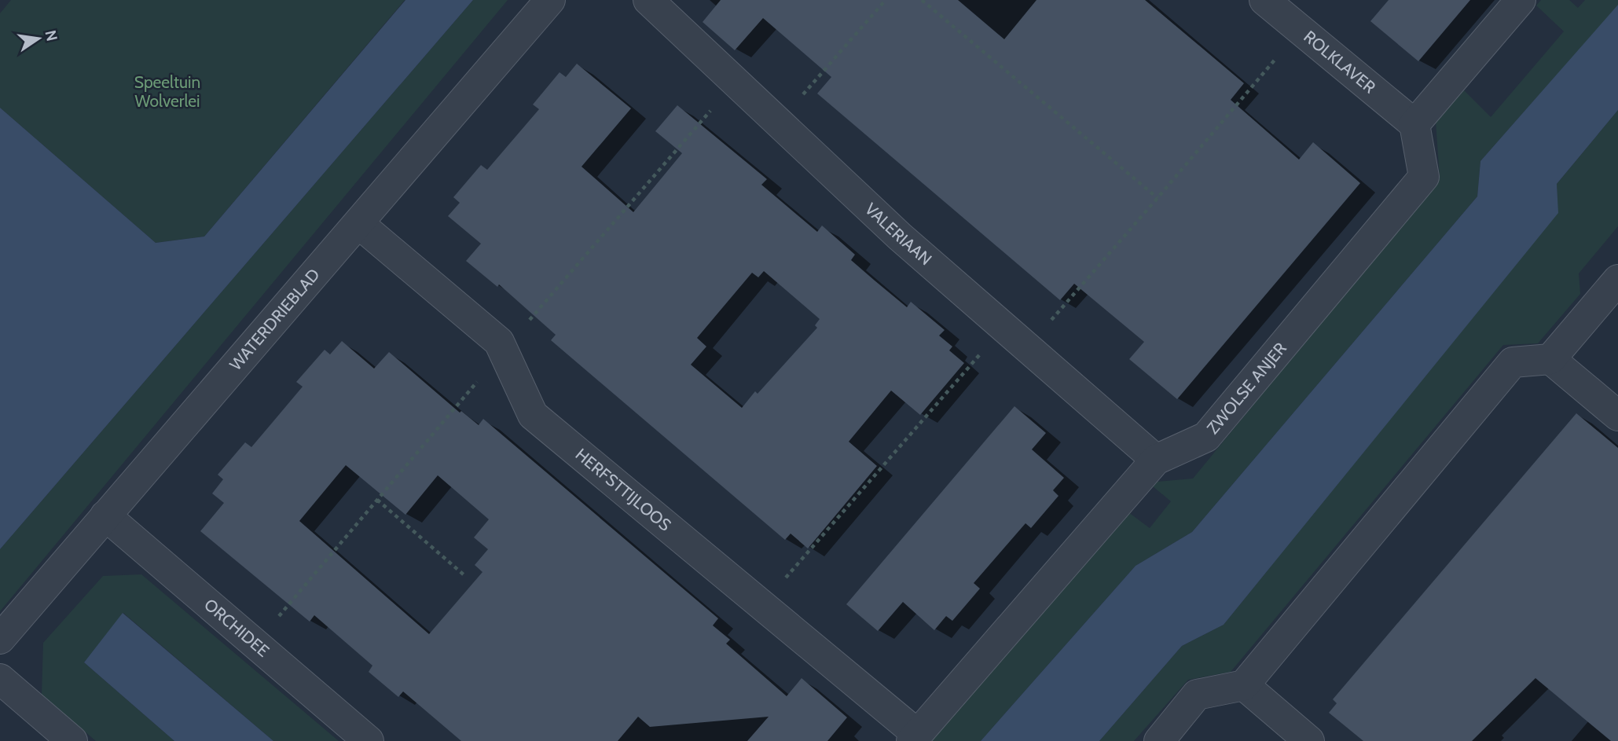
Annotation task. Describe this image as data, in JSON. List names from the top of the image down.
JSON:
{
  "streets": {
    "street": [
      "ROLKLAVER",
      "VALERIAAN",
      "WATERDRIEBLAD",
      "ZWOLSE ANJER",
      "HERFSTTIJLOOS",
      "ORCHIDEE"
    ]
  },
  "crossings": [
    ["ROLKLAVER", "ZWOLSE ANJER"],
    ["VALERIAAN", "ZWOLSE ANJER"],
    ["WATERDRIEBLAD", "HERFSTTIJLOOS"],
    ["WATERDRIEBLAD", "ORCHIDEE"],
    ["ZWOLSE ANJER", "HERFSTTIJLOOS"]
  ],
  "parks": ["Speeltuin Wolverlei"],
  "north": "right"
}
